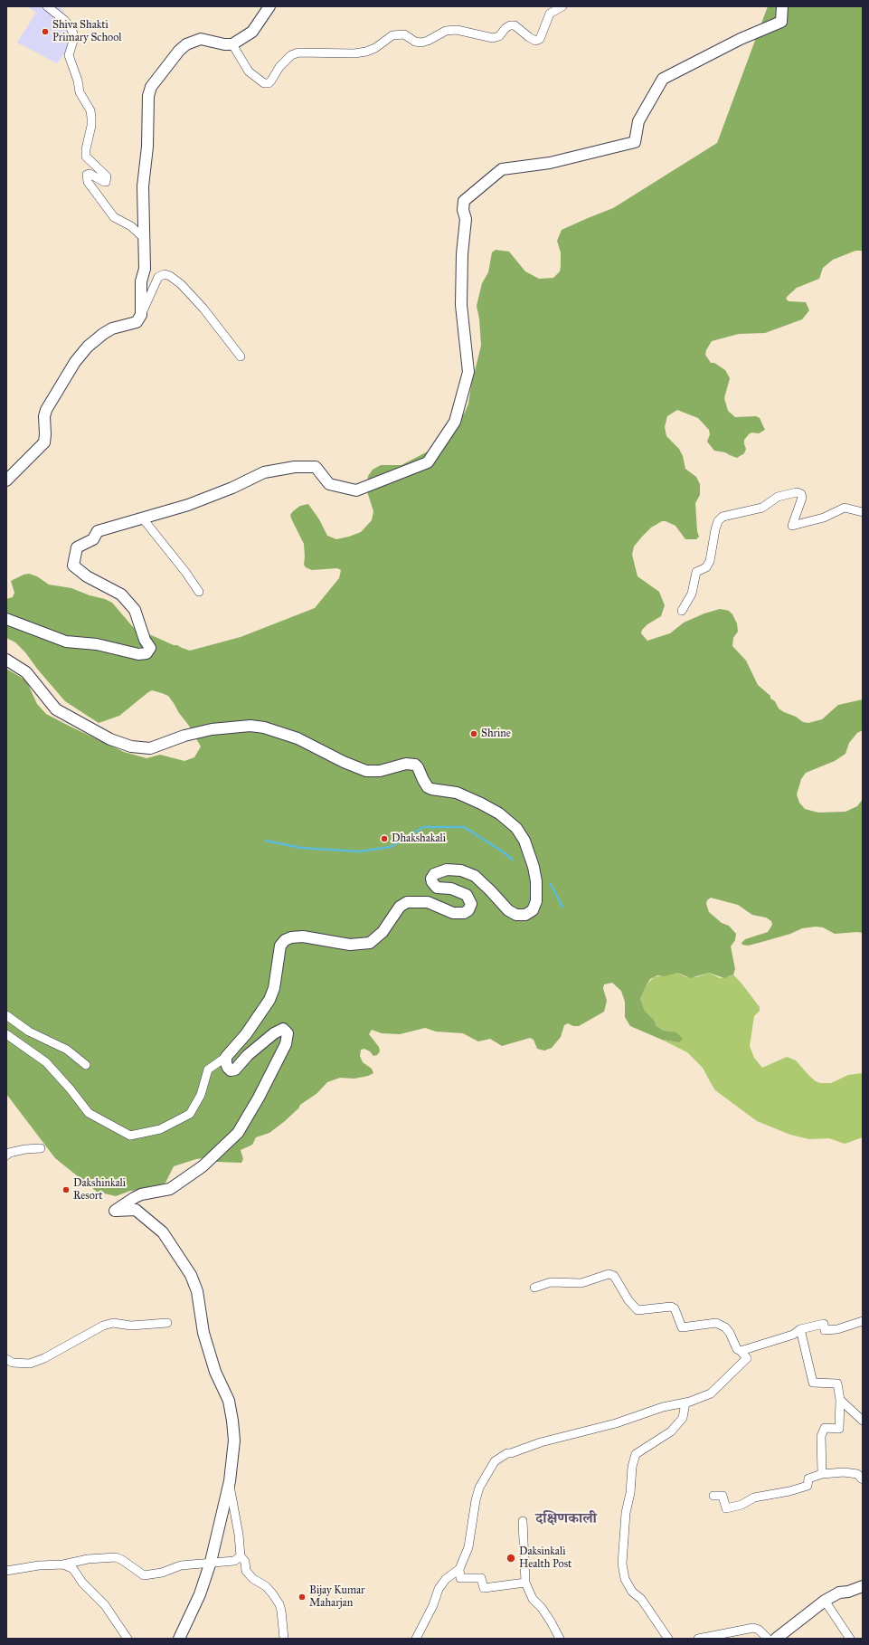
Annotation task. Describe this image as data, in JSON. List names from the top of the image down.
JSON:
{
  "districts": ["दक्षि‍णकाली"],
  "places": [
    "Shiva Shakti Primary School",
    "Shrine",
    "Dhakshakali",
    "Dakshinkali Resort",
    "Daksinkali Health Post",
    "Bijay Kumar Maharjan"
  ]
}
